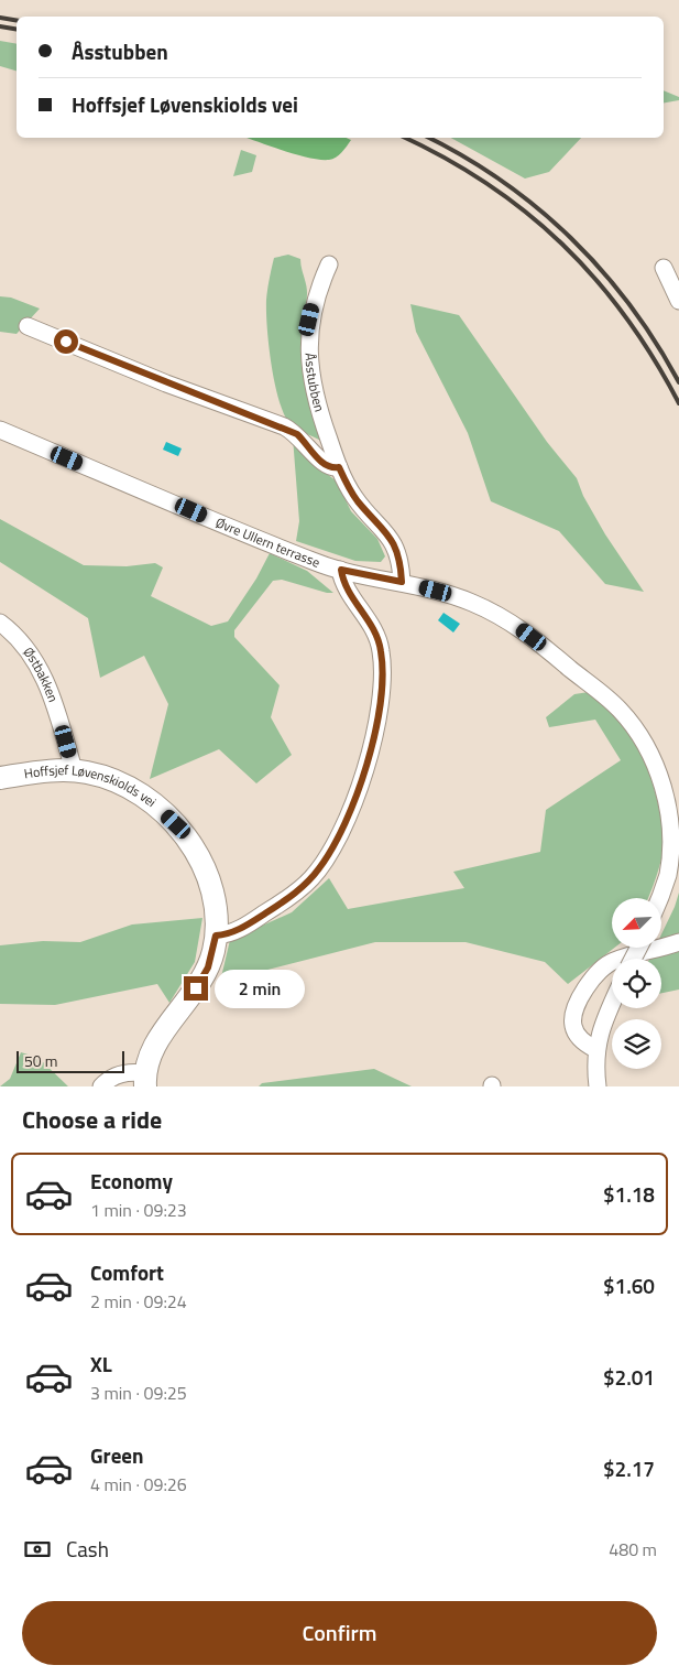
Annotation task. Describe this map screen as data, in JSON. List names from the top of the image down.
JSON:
{
  "streets": {
    "street": [
      "Åsstubben",
      "Øvre Ullern terrasse",
      "Østbakken",
      "Hoffsjef Løvenskiolds vei"
    ]
  },
  "crossings": [
    ["Åsstubben", "Øvre Ullern terrasse"],
    ["Østbakken", "Hoffsjef Løvenskiolds vei"]
  ],
  "scale_bar": "50 m",
  "north": "bottom left",
  "page": {
    "banner": ["Åsstubben", "Hoffsjef Løvenskiolds vei"],
    "bubble": "2 min",
    "scale": "50 m",
    "heading": "Choose a ride",
    "list": [
      {
        "name": "Economy",
        "note": "1 min · 09:23",
        "value": "$1.18"
      },
      {
        "name": "Comfort",
        "note": "2 min · 09:24",
        "value": "$1.60"
      },
      {
        "name": "XL",
        "note": "3 min · 09:25",
        "value": "$2.01"
      },
      {
        "name": "Green",
        "note": "4 min · 09:26",
        "value": "$2.17"
      }
    ],
    "pay": ["Cash", "480 m"],
    "buttons": "Confirm"
  }
}
